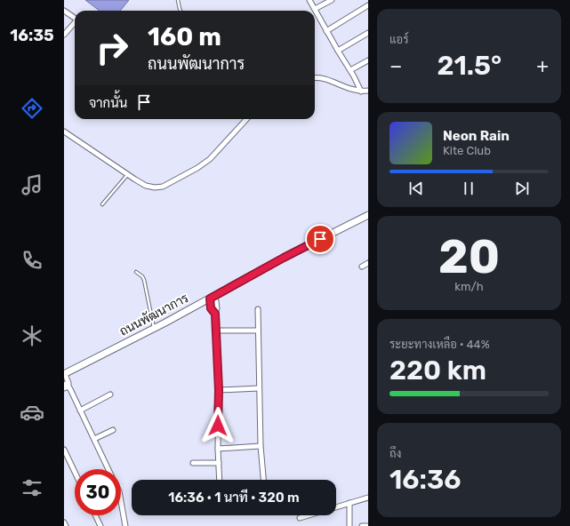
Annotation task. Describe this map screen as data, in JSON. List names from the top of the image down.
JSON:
{
  "streets": {
    "street": ["ถนนพัฒนาการ"]
  },
  "page": {
    "tabs": "16:35",
    "tile": [
      "แอร์",
      ["20", "km/h"],
      ["ระยะทางเหลือ · 44%", "220 km"],
      ["ถึง", "16:36"]
    ],
    "turn": ["160 m", "ถนนพัฒนาการ"],
    "heat": ["−", "21.5°", "+"],
    "then": "จากนั้น",
    "song": ["Neon Rain", "Kite Club"],
    "limit": "30",
    "trip": "16:36 · 1 นาที · 320 m"
  }
}
